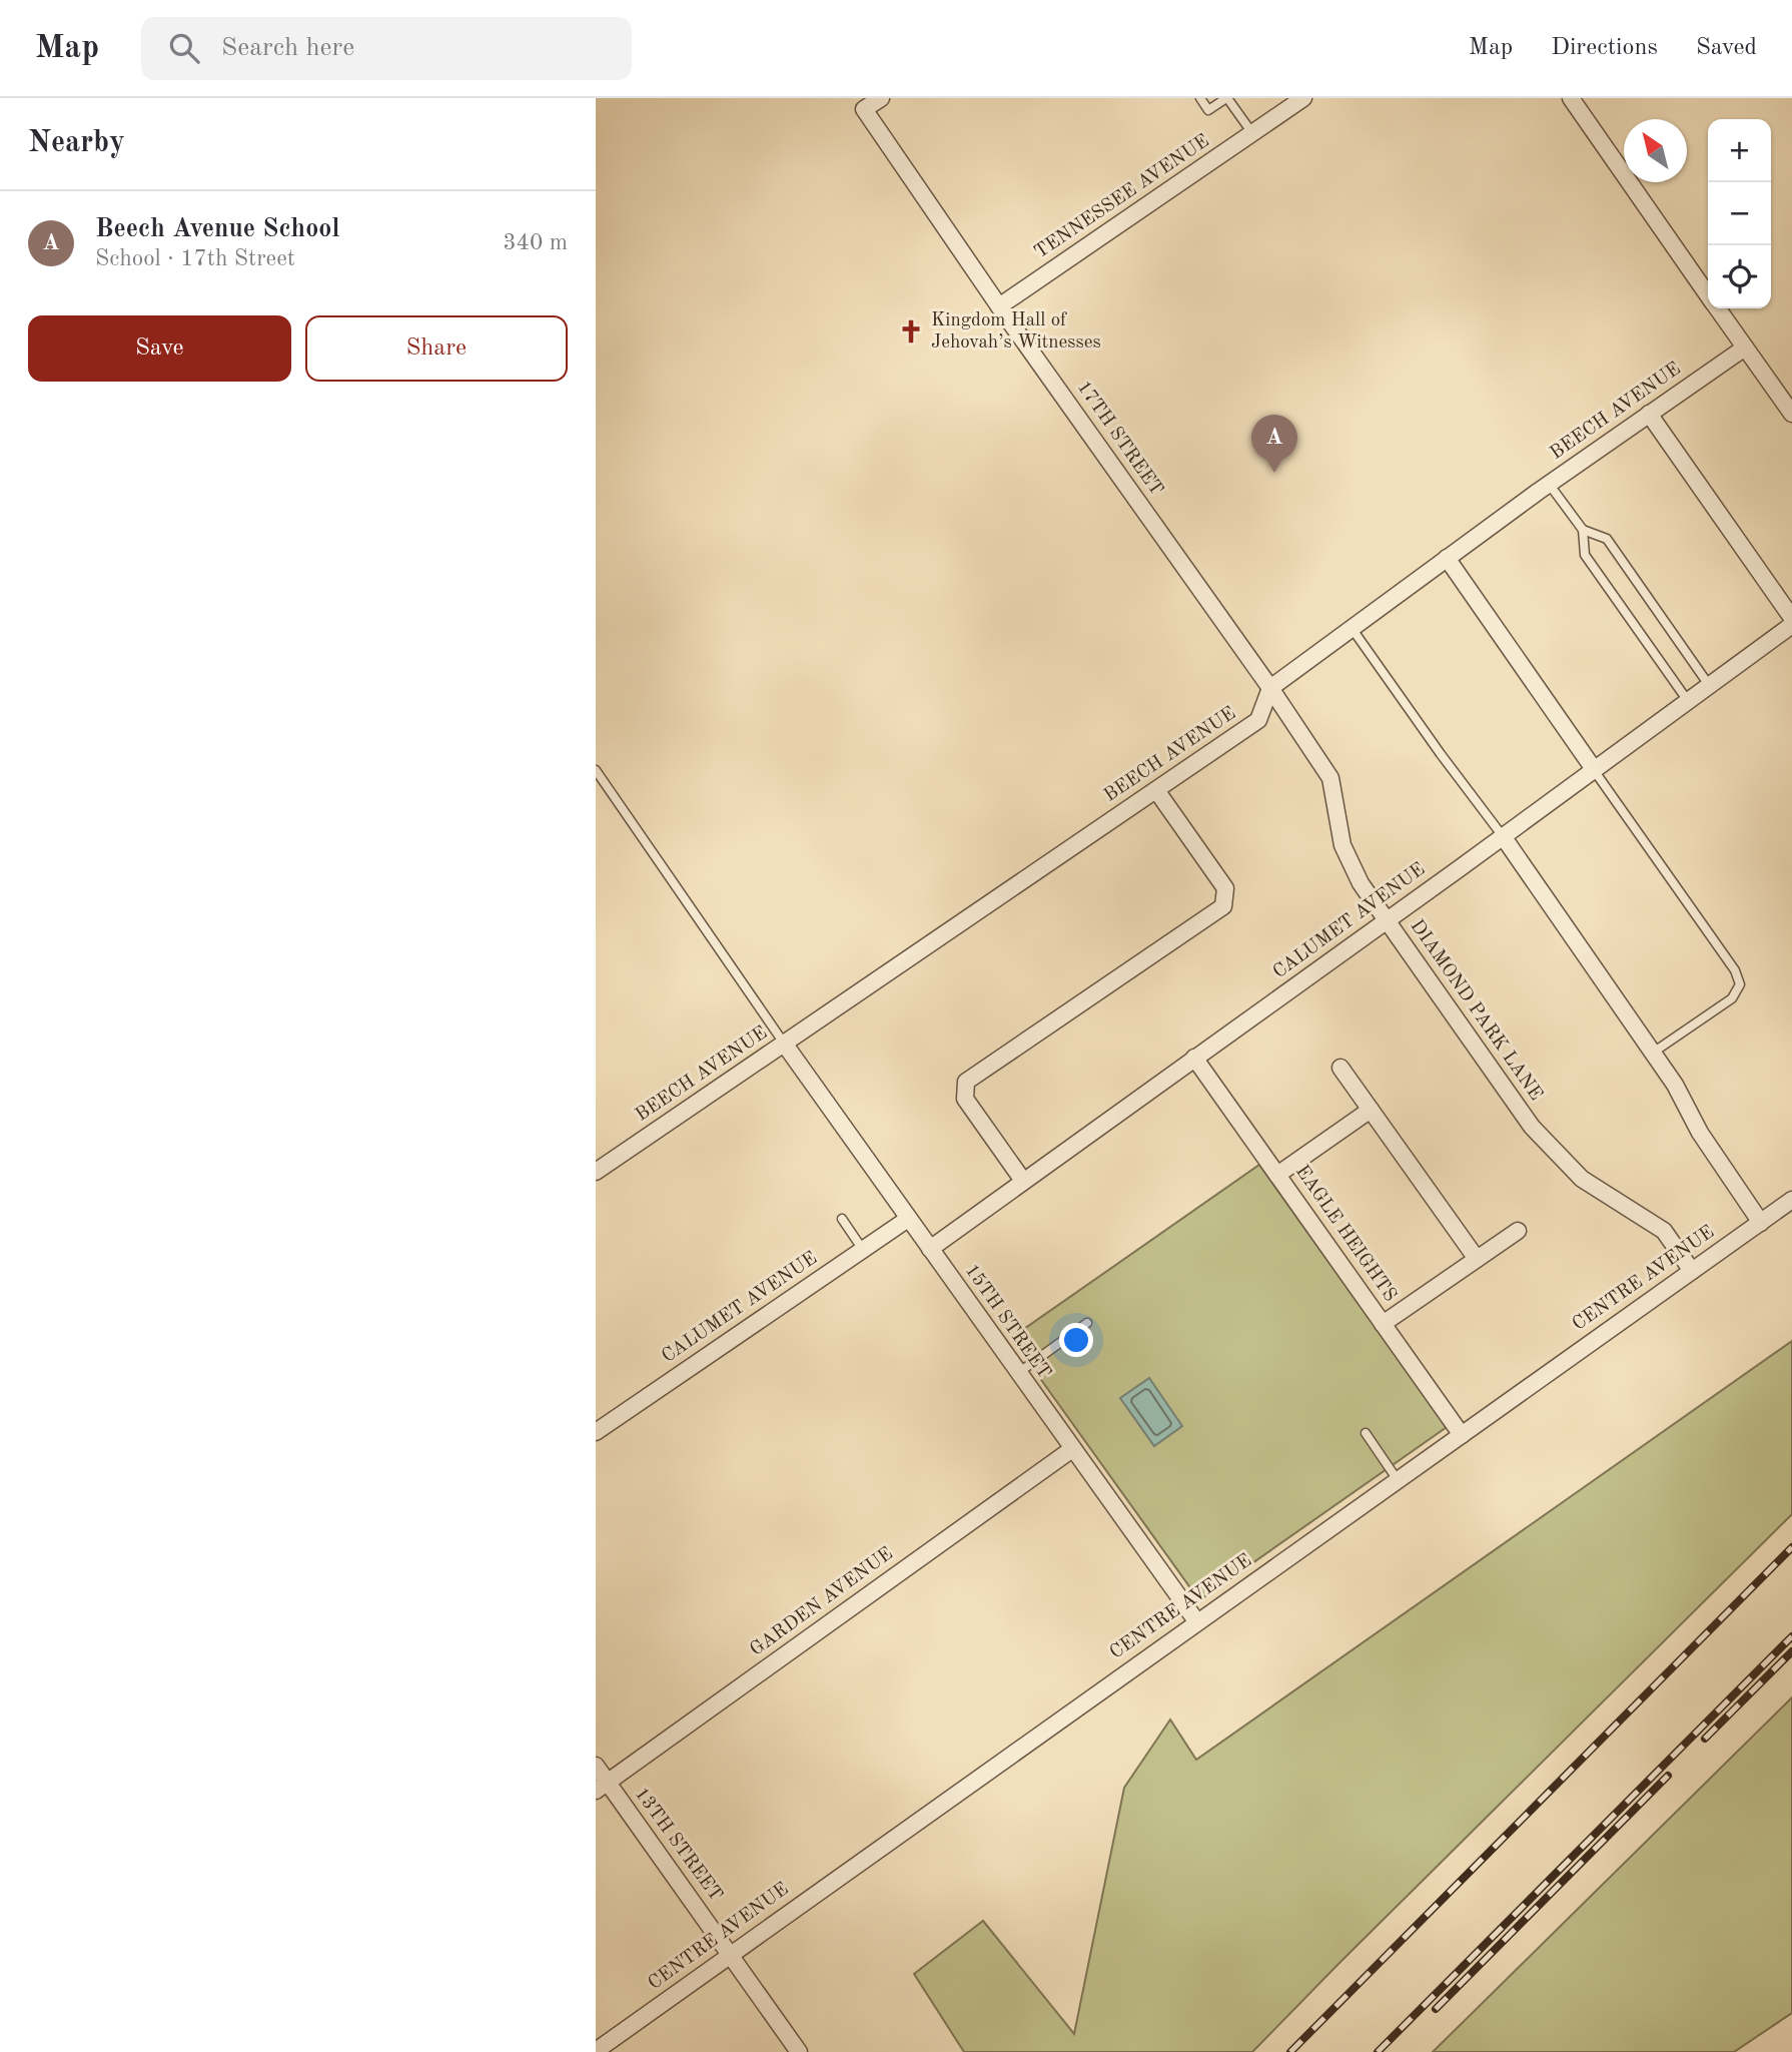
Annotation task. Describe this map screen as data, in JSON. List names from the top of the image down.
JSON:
{
  "streets": {
    "street": [
      "TENNESSEE AVENUE",
      "BEECH AVENUE",
      "17TH STREET",
      "CALUMET AVENUE",
      "DIAMOND PARK LANE",
      "EAGLE HEIGHTS",
      "CENTRE AVENUE",
      "15TH STREET",
      "GARDEN AVENUE",
      "13TH STREET"
    ]
  },
  "crossings": [
    ["TENNESSEE AVENUE", "17TH STREET"],
    ["BEECH AVENUE", "17TH STREET"],
    ["BEECH AVENUE", "DIAMOND PARK LANE"],
    ["BEECH AVENUE", "15TH STREET"],
    ["17TH STREET", "DIAMOND PARK LANE"],
    ["CALUMET AVENUE", "DIAMOND PARK LANE"],
    ["CALUMET AVENUE", "EAGLE HEIGHTS"],
    ["CALUMET AVENUE", "15TH STREET"],
    ["DIAMOND PARK LANE", "CENTRE AVENUE"],
    ["EAGLE HEIGHTS", "CENTRE AVENUE"],
    ["CENTRE AVENUE", "15TH STREET"],
    ["CENTRE AVENUE", "13TH STREET"],
    ["15TH STREET", "GARDEN AVENUE"],
    ["GARDEN AVENUE", "13TH STREET"]
  ],
  "places": {
    "church": ["Kingdom Hall of Jehovah’s Witnesses"]
  },
  "north": "top left",
  "page": {
    "header": "Map",
    "search": "Search here",
    "nav": ["Map", "Directions", "Saved"],
    "heading": "Nearby",
    "map_buttons": ["+", "−"],
    "list": [
      {
        "mark": "A",
        "name": "Beech Avenue School",
        "note": "School · 17th Street",
        "value": "340 m"
      }
    ],
    "buttons": ["Save", "Share"],
    "pins": "A"
  }
}
